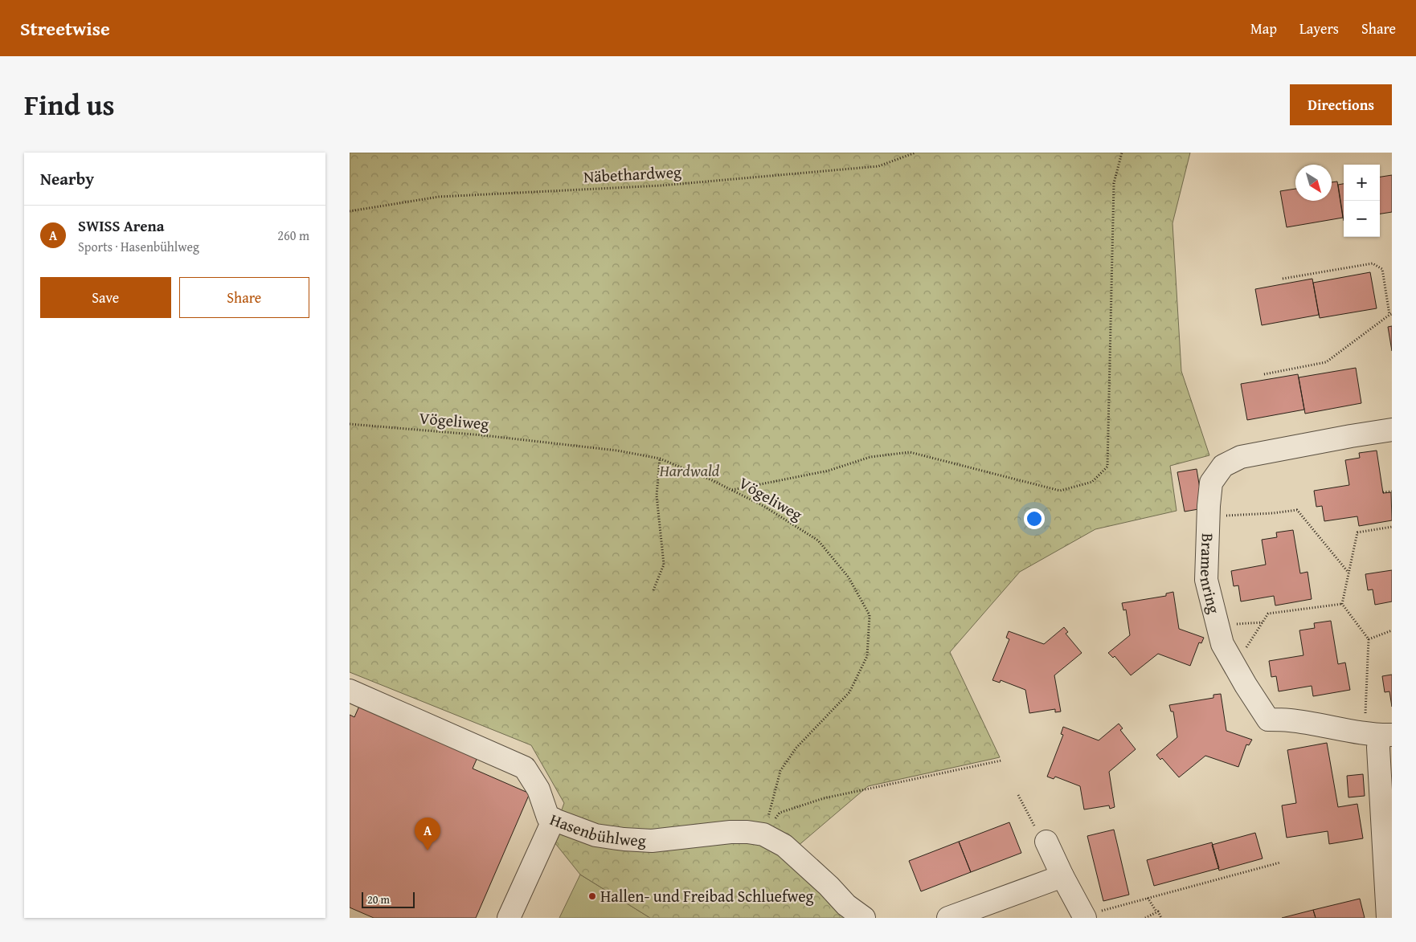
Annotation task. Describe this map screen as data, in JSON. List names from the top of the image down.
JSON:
{
  "streets": {
    "street": ["Bramenring", "Hasenbühlweg"],
    "path": ["Näbethardweg", "Vögeliweg"]
  },
  "crossings": [
    ["Vögeliweg", "Hasenbühlweg"]
  ],
  "parks": ["Hardwald"],
  "places": ["Hallen- und Freibad Schluefweg"],
  "scale_bar": "20 m",
  "north": "bottom right",
  "page": {
    "header": "Streetwise",
    "nav": ["Map", "Layers", "Share"],
    "title": "Find us",
    "buttons": [
      "Directions",
      ["Save", "Share"]
    ],
    "heading": "Nearby",
    "map_buttons": ["+", "−"],
    "list": [
      {
        "mark": "A",
        "name": "SWISS Arena",
        "note": "Sports · Hasenbühlweg",
        "value": "260 m"
      }
    ],
    "pins": "A",
    "scale": "20 m"
  }
}
